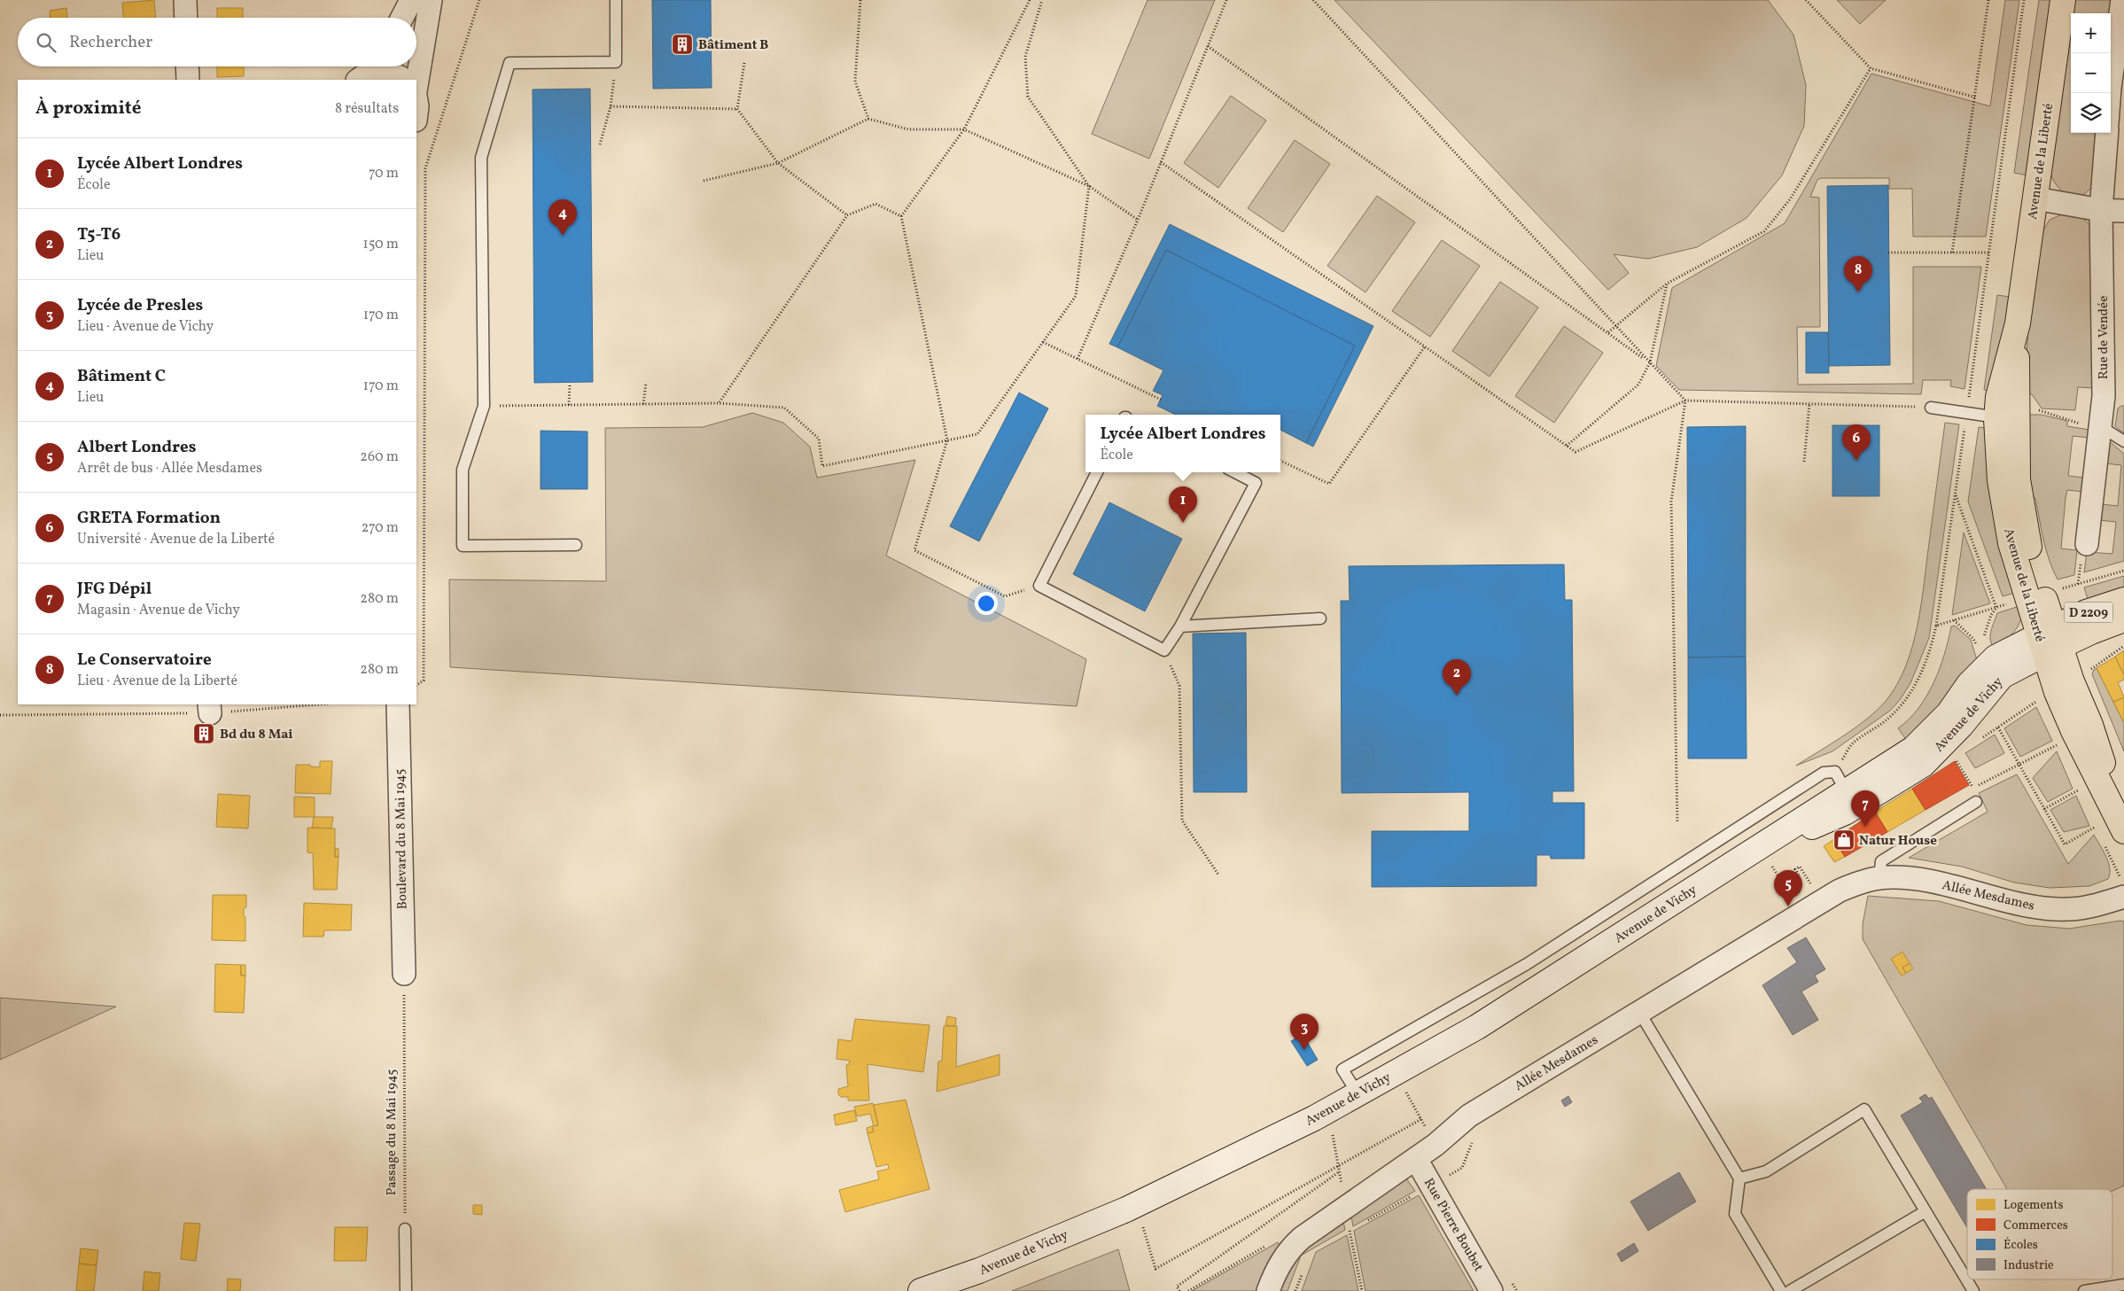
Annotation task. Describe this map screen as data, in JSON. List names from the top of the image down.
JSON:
{
  "streets": {
    "main road": ["Avenue de la Liberté", "D 2209", "Avenue de Vichy"],
    "street": [
      "Rue de Vendée",
      "Boulevard du 8 Mai 1945",
      "Allée Mesdames",
      "Rue Pierre Boubet"
    ],
    "path": ["Passage du 8 Mai 1945"]
  },
  "crossings": [
    ["Avenue de la Liberté", "Avenue de Vichy"],
    ["Boulevard du 8 Mai 1945", "Passage du 8 Mai 1945"],
    ["Allée Mesdames", "Rue Pierre Boubet"]
  ],
  "places": {
    "building": ["Bâtiment B", "Bd du 8 Mai"],
    "shop": ["Natur House"]
  },
  "legend": [
    "Logements",
    "Commerces",
    "Écoles",
    "Industrie"
  ],
  "page": {
    "map_buttons": ["+", "−"],
    "search": "Rechercher",
    "heading": ["À proximité", "8 résultats"],
    "list": [
      {
        "mark": "1",
        "name": "Lycée Albert Londres",
        "note": "École",
        "value": "70 m"
      },
      {
        "mark": "2",
        "name": "T5-T6",
        "note": "Lieu",
        "value": "150 m"
      },
      {
        "mark": "3",
        "name": "Lycée de Presles",
        "note": "Lieu · Avenue de Vichy",
        "value": "170 m"
      },
      {
        "mark": "4",
        "name": "Bâtiment C",
        "note": "Lieu",
        "value": "170 m"
      },
      {
        "mark": "5",
        "name": "Albert Londres",
        "note": "Arrêt de bus · Allée Mesdames",
        "value": "260 m"
      },
      {
        "mark": "6",
        "name": "GRETA Formation",
        "note": "Université · Avenue de la Liberté",
        "value": "270 m"
      },
      {
        "mark": "7",
        "name": "JFG Dépil",
        "note": "Magasin · Avenue de Vichy",
        "value": "280 m"
      },
      {
        "mark": "8",
        "name": "Le Conservatoire",
        "note": "Lieu · Avenue de la Liberté",
        "value": "280 m"
      }
    ],
    "pins": [
      "4",
      "8",
      "6",
      "1",
      "2",
      "7",
      "5",
      "3"
    ],
    "popup": ["Lycée Albert Londres", "École"]
  }
}
